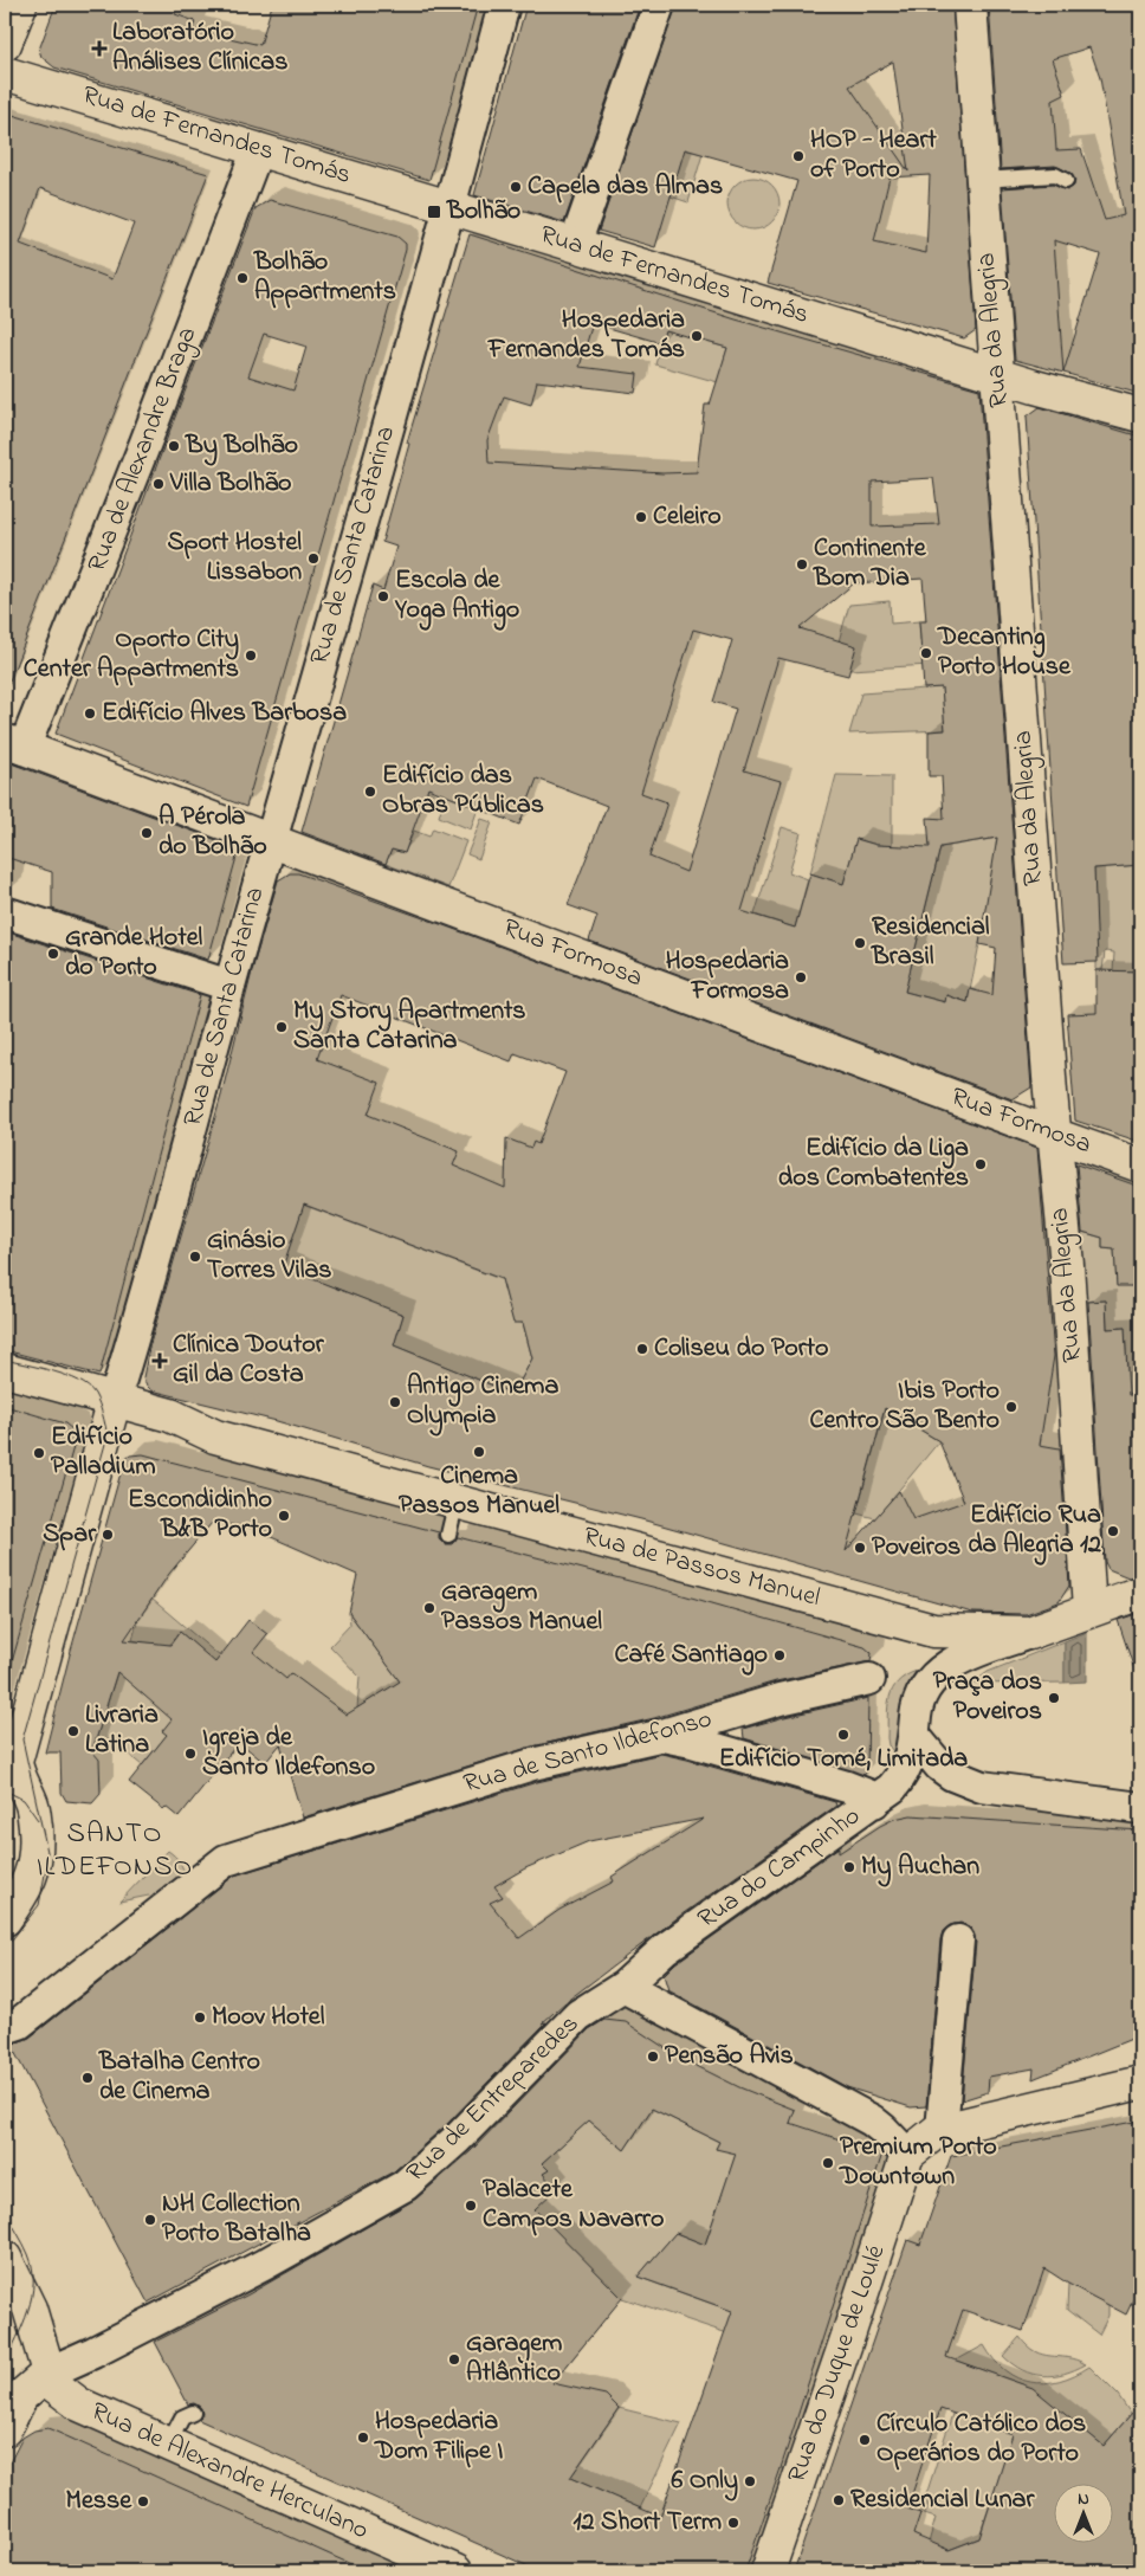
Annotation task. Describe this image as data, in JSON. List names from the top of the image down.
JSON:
{
  "streets": {
    "street": [
      "Rua de Fernandes Tomás",
      "Rua da Alegria",
      "Rua de Alexandre Braga",
      "Rua de Santa Catarina",
      "Rua Formosa",
      "Rua de Passos Manuel",
      "Rua de Santo Ildefonso",
      "Rua do Campinho",
      "Rua de Entreparedes",
      "Rua do Duque de Loulé",
      "Rua de Alexandre Herculano"
    ]
  },
  "crossings": [
    ["Rua de Fernandes Tomás", "Rua da Alegria"],
    ["Rua de Fernandes Tomás", "Rua de Alexandre Braga"],
    ["Rua de Fernandes Tomás", "Rua de Santa Catarina"],
    ["Rua da Alegria", "Rua Formosa"],
    ["Rua de Alexandre Braga", "Rua Formosa"],
    ["Rua de Santa Catarina", "Rua Formosa"],
    ["Rua de Santa Catarina", "Rua de Passos Manuel"],
    ["Rua do Campinho", "Rua de Entreparedes"],
    ["Rua de Entreparedes", "Rua de Alexandre Herculano"]
  ],
  "districts": ["SANTO ILDEFONSO"],
  "places": {
    "health": ["Laboratório Análises Clínicas", "Clínica Doutor Gil da Costa"],
    "other": [
      "HOP - Heart of Porto",
      "Capela das Almas",
      "Bolhão Appartments",
      "Hospedaria Fernandes Tomás",
      "By Bolhão",
      "Villa Bolhão",
      "Celeiro",
      "Sport Hostel Lissabon",
      "Continente Bom Dia",
      "Escola de Yoga Antigo",
      "Decanting Porto House",
      "Oporto City Center Appartments",
      "Edifício Alves Barbosa",
      "Edifício das Obras Públicas",
      "A Pérola do Bolhão",
      "Residencial Brasil",
      "Grande Hotel do Porto",
      "Hospedaria Formosa",
      "My Story Apartments Santa Catarina",
      "Edifício da Liga dos Combatentes",
      "Ginásio Torres Vilas",
      "Coliseu do Porto",
      "Antigo Cinema Olympia",
      "Ibis Porto Centro São Bento",
      "Cinema Passos Manuel",
      "Edifício Palladium",
      "Escondidinho B&B Porto",
      "Edifício Rua da Alegria 12",
      "Spar",
      "Poveiros",
      "Garagem Passos Manuel",
      "Café Santiago",
      "Praça dos Poveiros",
      "Livraria Latina",
      "Edifício Tomé, Limitada",
      "Igreja de Santo Ildefonso",
      "My Auchan",
      "Moov Hotel",
      "Pensão Avis",
      "Batalha Centro de Cinema",
      "Premium Porto Downtown",
      "Palacete Campos Navarro",
      "NH Collection Porto Batalha",
      "Garagem Atlântico",
      "Hospedaria Dom Filipe I",
      "Círculo Católico dos Operários do Porto",
      "6 Only",
      "Residencial Lunar",
      "Messe",
      "12 Short Term"
    ],
    "transit": ["Bolhão"]
  },
  "north": "top"
}
